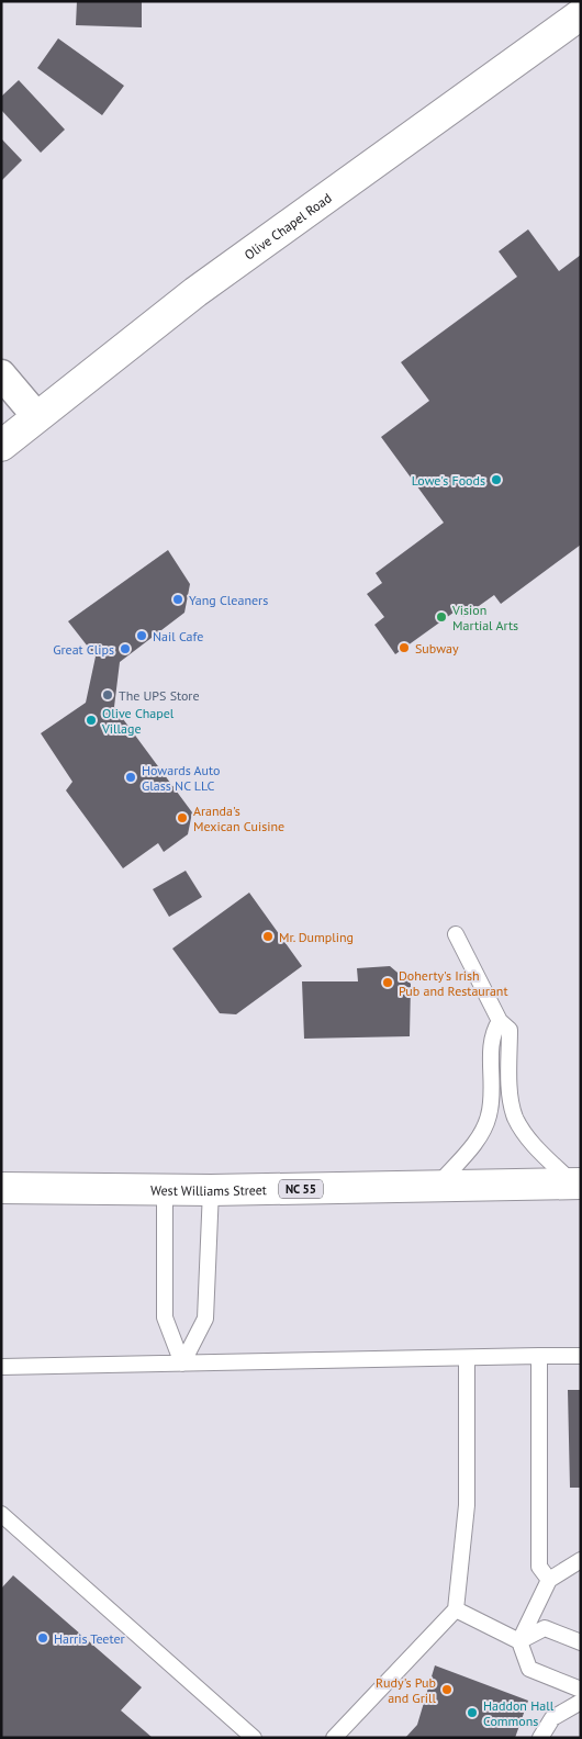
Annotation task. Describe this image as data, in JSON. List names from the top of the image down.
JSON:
{
  "streets": {
    "main road": ["Olive Chapel Road", "West Williams Street", "NC 55"]
  },
  "places": [
    "Lowe's Foods",
    "Yang Cleaners",
    "Vision Martial Arts",
    "Nail Cafe",
    "Subway",
    "Great Clips",
    "The UPS Store",
    "Olive Chapel Village",
    "Howards Auto Glass NC LLC",
    "Aranda's Mexican Cuisine",
    "Mr. Dumpling",
    "Doherty's Irish Pub and Restaurant",
    "Harris Teeter",
    "Rudy's Pub and Grill",
    "Haddon Hall Commons"
  ]
}
